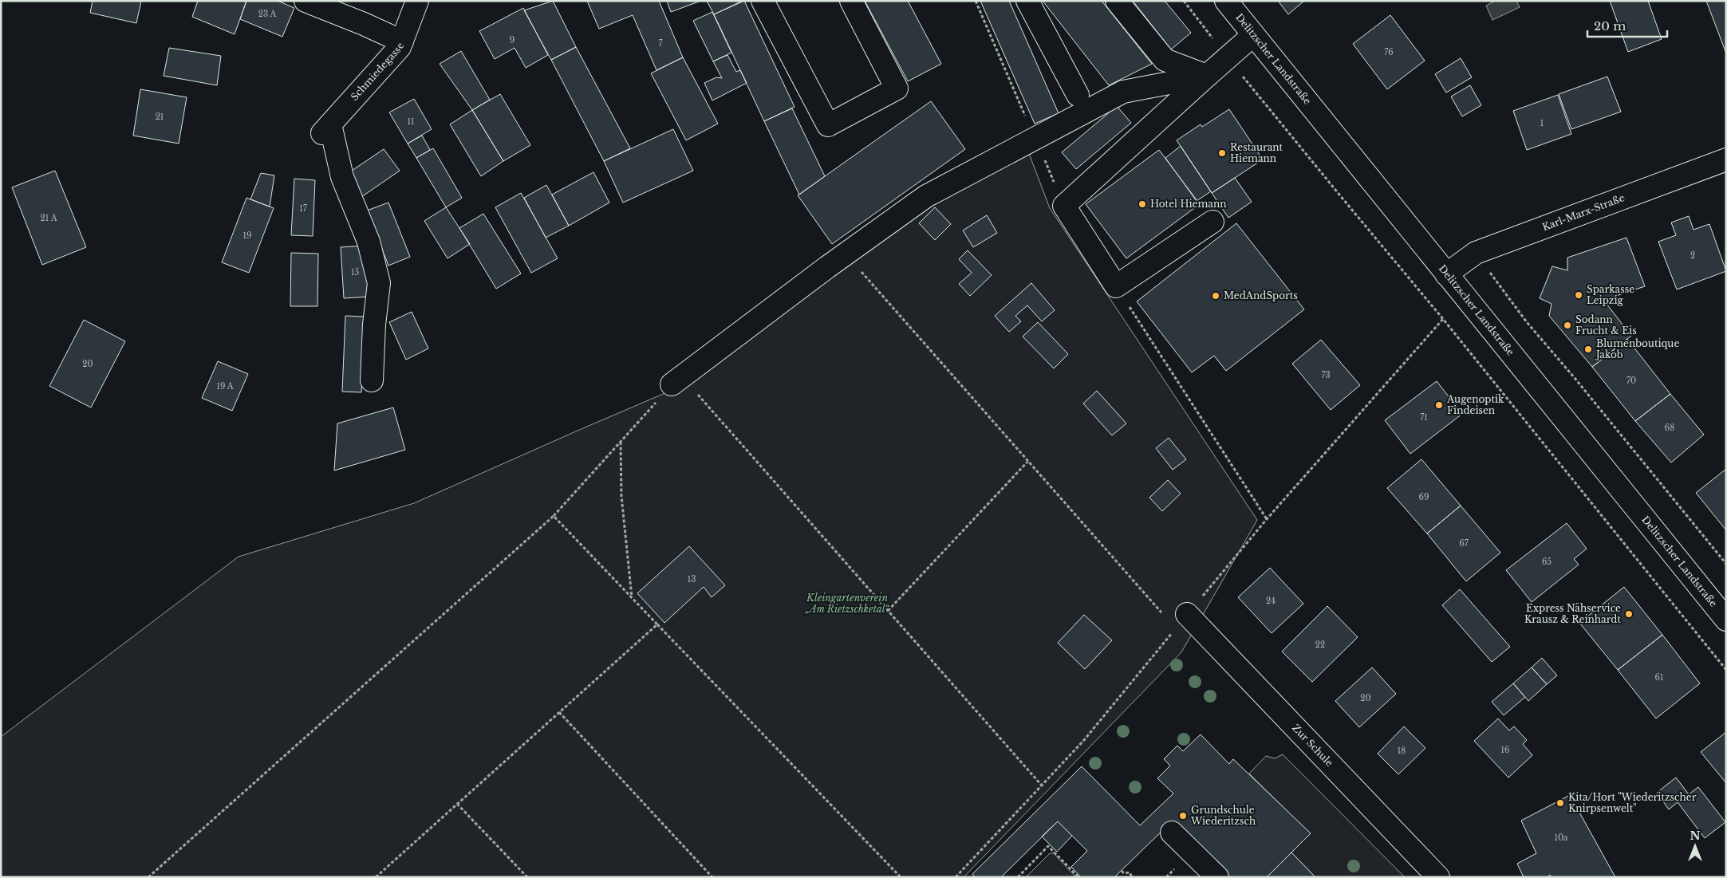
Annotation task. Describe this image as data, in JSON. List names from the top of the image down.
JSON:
{
  "streets": {
    "street": [
      "Delitzscher Landstraße",
      "Schmiedegasse",
      "Karl-Marx-Straße",
      "Zur Schule"
    ]
  },
  "crossings": [
    ["Delitzscher Landstraße", "Karl-Marx-Straße"]
  ],
  "parks": ["Kleingartenverein „Am Rietzschketal“"],
  "places": [
    "Restaurant Hiemann",
    "Hotel Hiemann",
    "Sparkasse Leipzig",
    "MedAndSports",
    "Sodann Frucht & Eis",
    "Blumenboutique Jakob",
    "Augenoptik Findeisen",
    "Express Nähservice Krausz & Reinhardt",
    "Kita/Hort \"Wiederitzscher Knirpsenwelt\"",
    "Grundschule Wiederitzsch"
  ],
  "house_numbers": [
    "23 A",
    "9",
    "7",
    "76",
    "21",
    "11",
    "1",
    "17",
    "21 A",
    "19",
    "2",
    "15",
    "20",
    "73",
    "70",
    "19 A",
    "71",
    "68",
    "69",
    "67",
    "65",
    "13",
    "24",
    "22",
    "61",
    "20",
    "16",
    "18",
    "10a"
  ],
  "scale_bar": "20 m",
  "north": "top"
}
